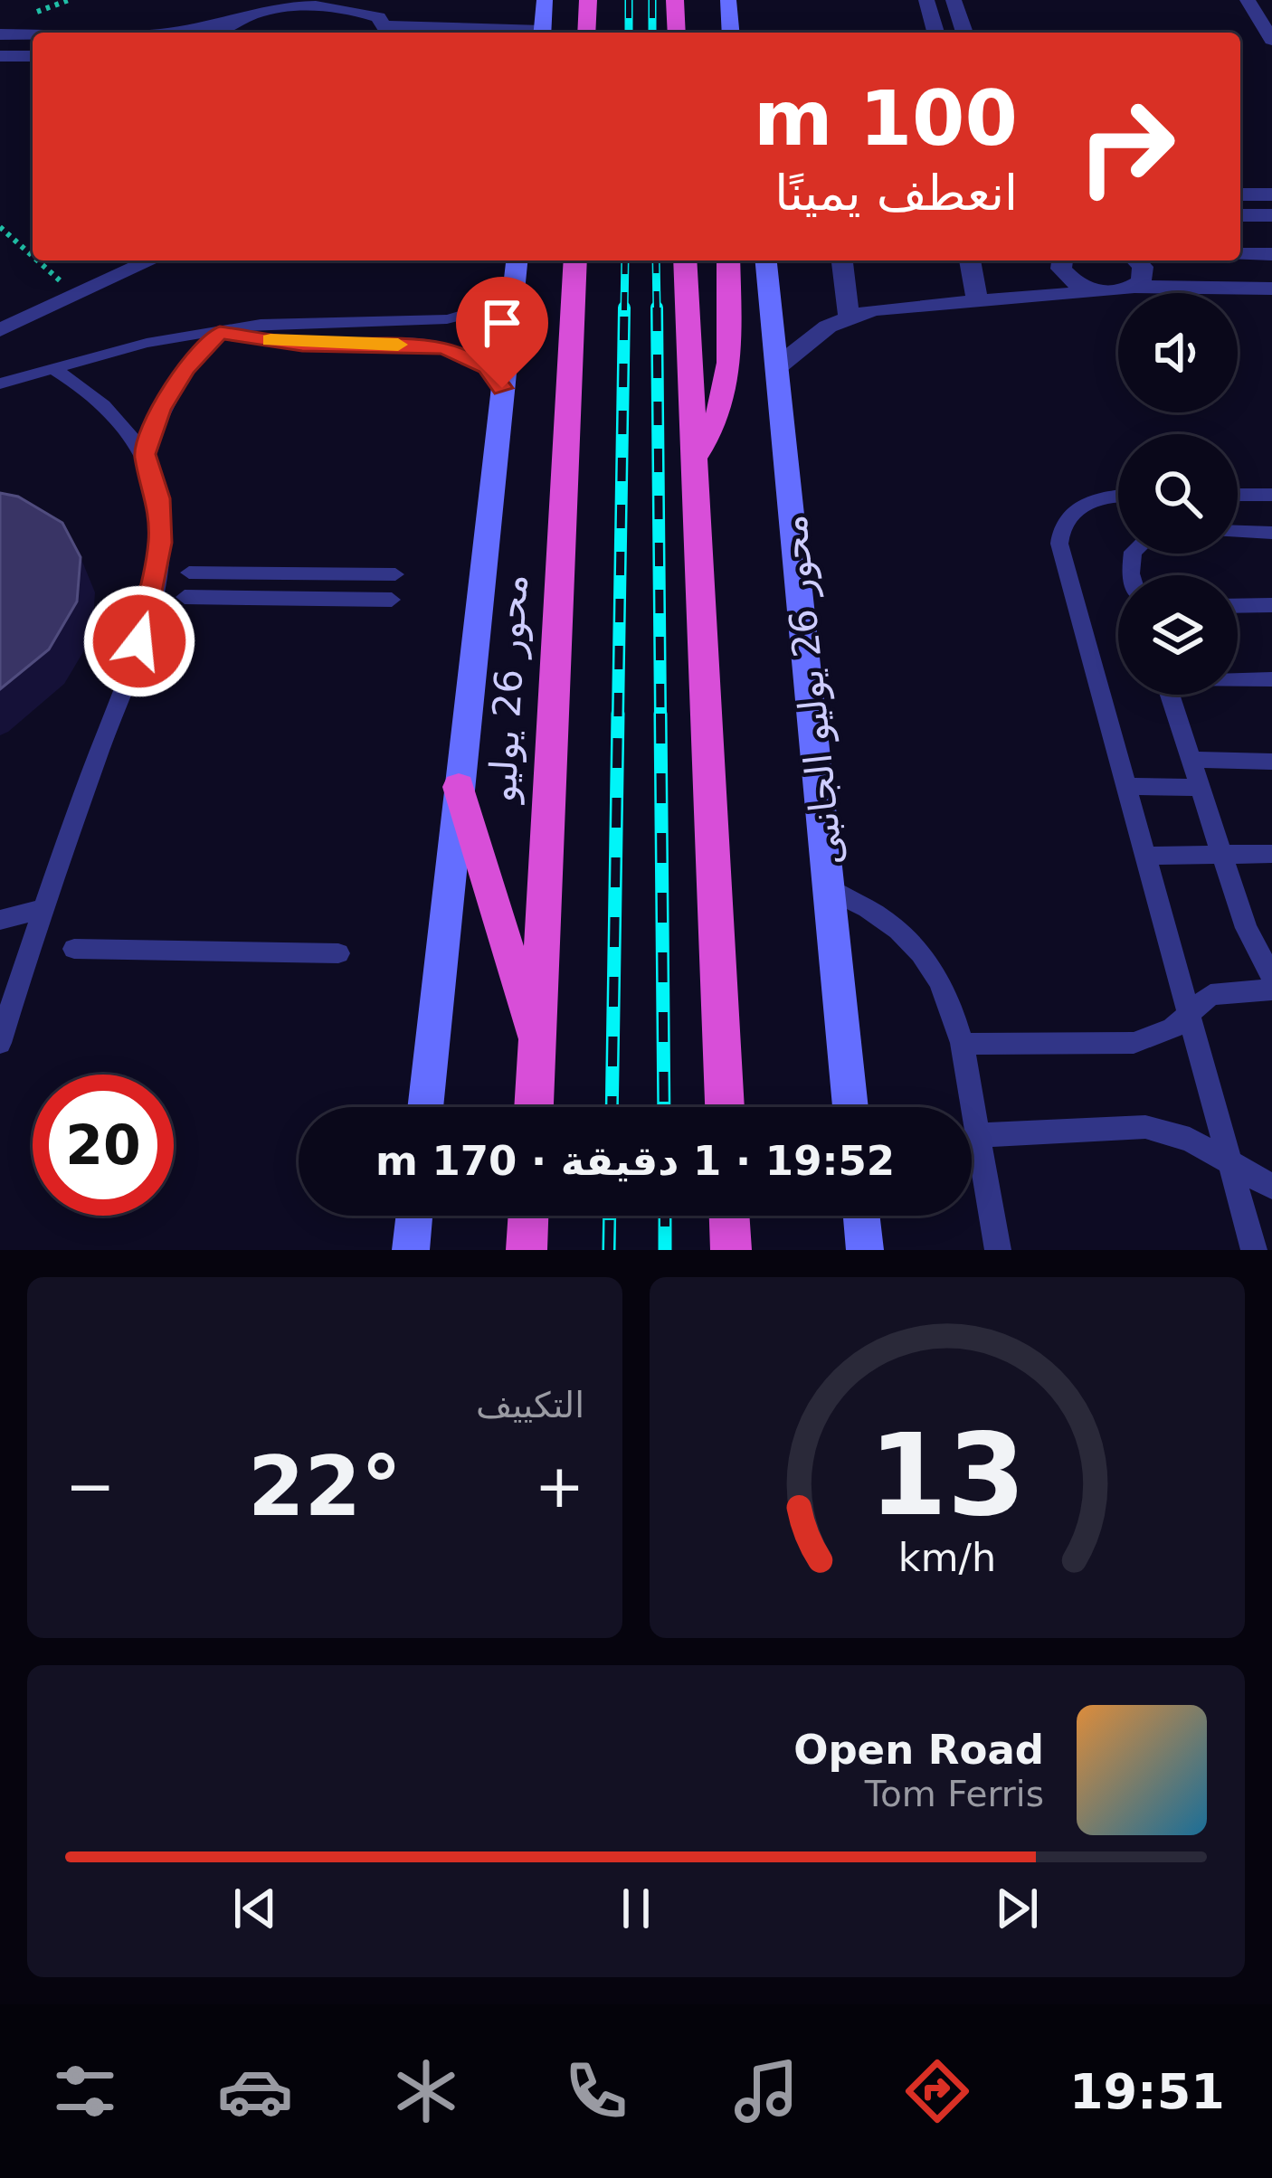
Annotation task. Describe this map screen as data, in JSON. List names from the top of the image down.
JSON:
{
  "streets": {
    "highway": ["محور 26 يوليو"],
    "main road": ["محور 26 يوليو الجانبى"]
  },
  "page": {
    "turn": ["100 m", "انعطف يمينًا"],
    "limit": "20",
    "trip": "19:52 · 1 دقيقة · 170 m",
    "tile": "التكييف",
    "heat": ["−", "22°", "+"],
    "song": ["Open Road", "Tom Ferris"],
    "tabs": "19:51",
    "gauge": ["13", "km/h"]
  }
}
